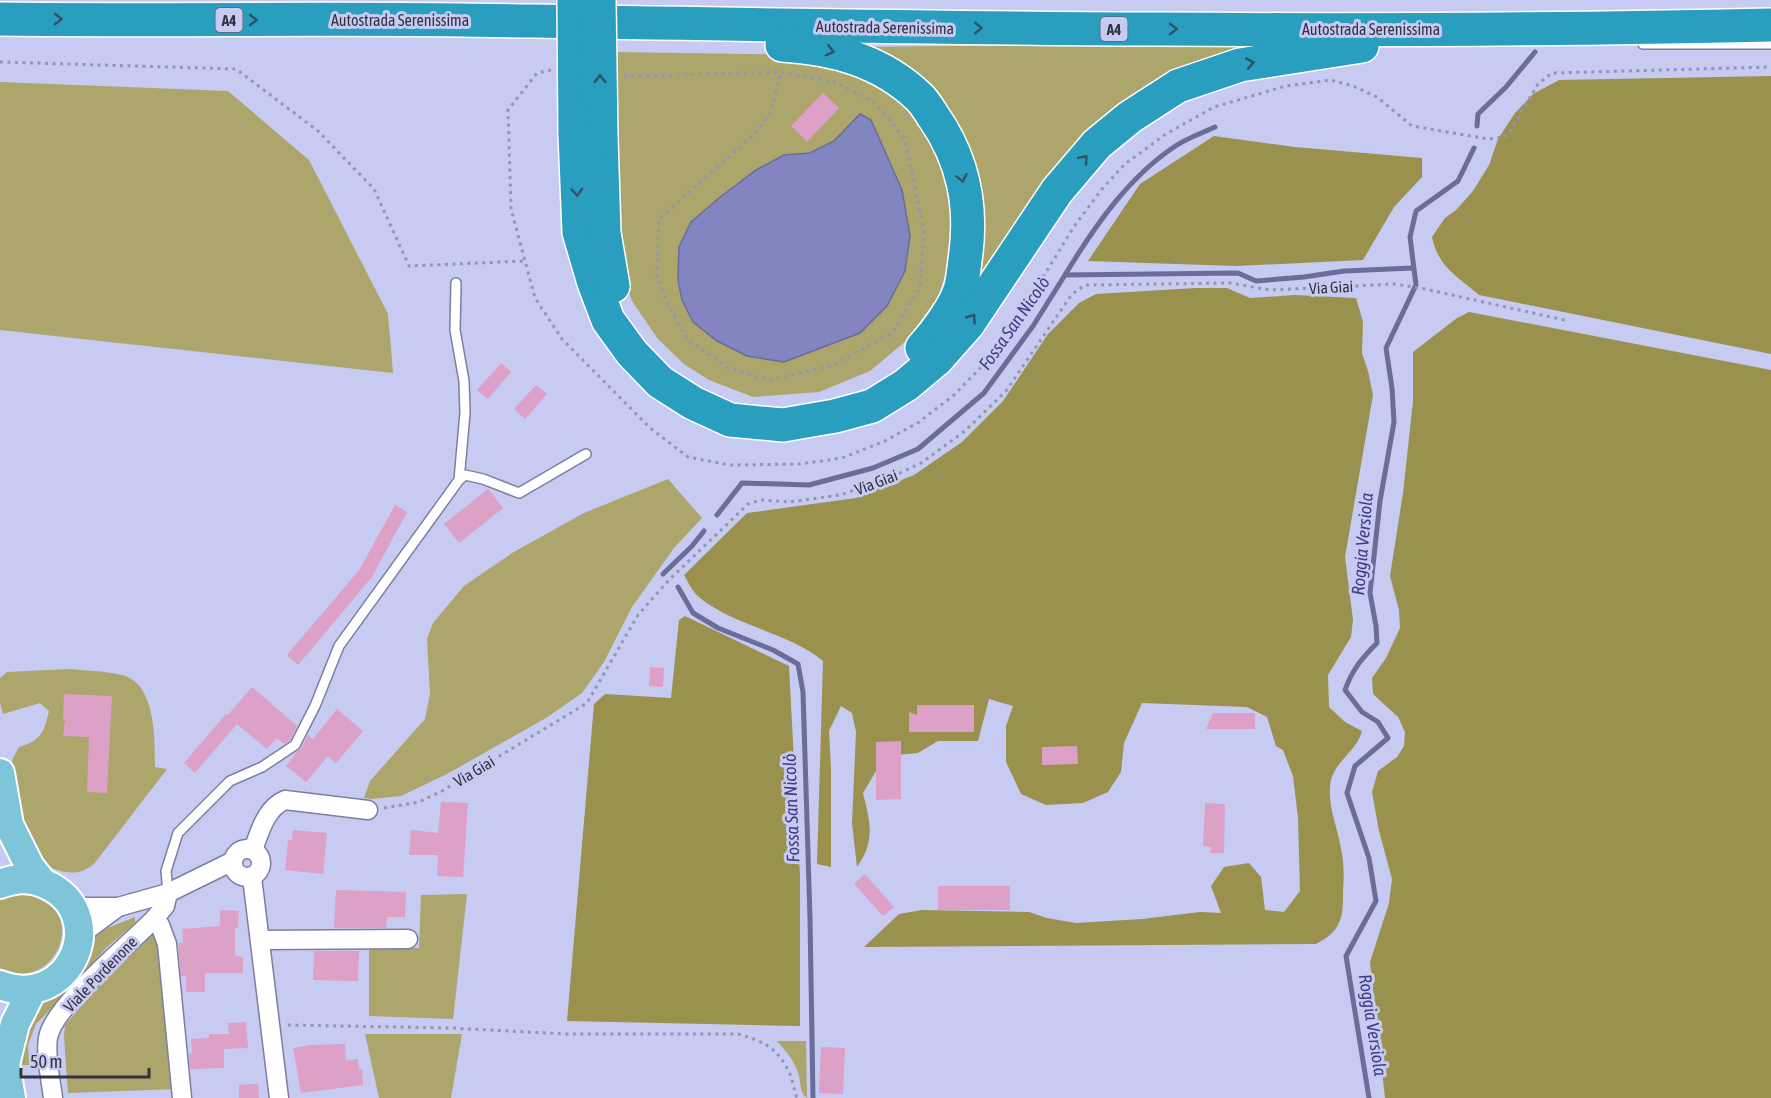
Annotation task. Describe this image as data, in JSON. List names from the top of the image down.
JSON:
{
  "streets": {
    "highway": ["A4", "Autostrada Serenissima"],
    "main road": ["Viale Pordenone"],
    "path": ["Via Giai"]
  },
  "one_way": ["Autostrada Serenissima"],
  "water": ["Fossa San Nicolò", "Roggia Versiola"],
  "scale_bar": "50 m"
}
